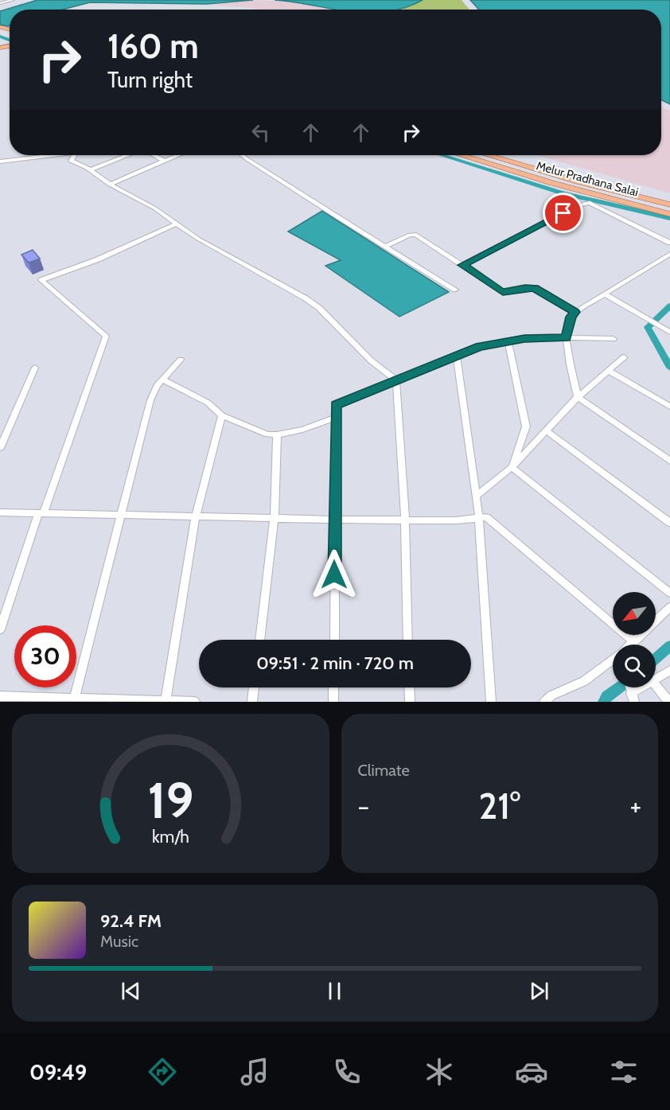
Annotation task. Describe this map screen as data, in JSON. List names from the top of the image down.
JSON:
{
  "streets": {
    "main road": ["Melur Pradhana Salai"]
  },
  "north": "bottom left",
  "page": {
    "turn": ["160 m", "Turn right"],
    "limit": "30",
    "trip": "09:51 · 2 min · 720 m",
    "tile": "Climate",
    "heat": ["−", "21°", "+"],
    "song": ["92.4 FM", "Music"],
    "tabs": "09:49",
    "gauge": ["19", "km/h"]
  }
}
